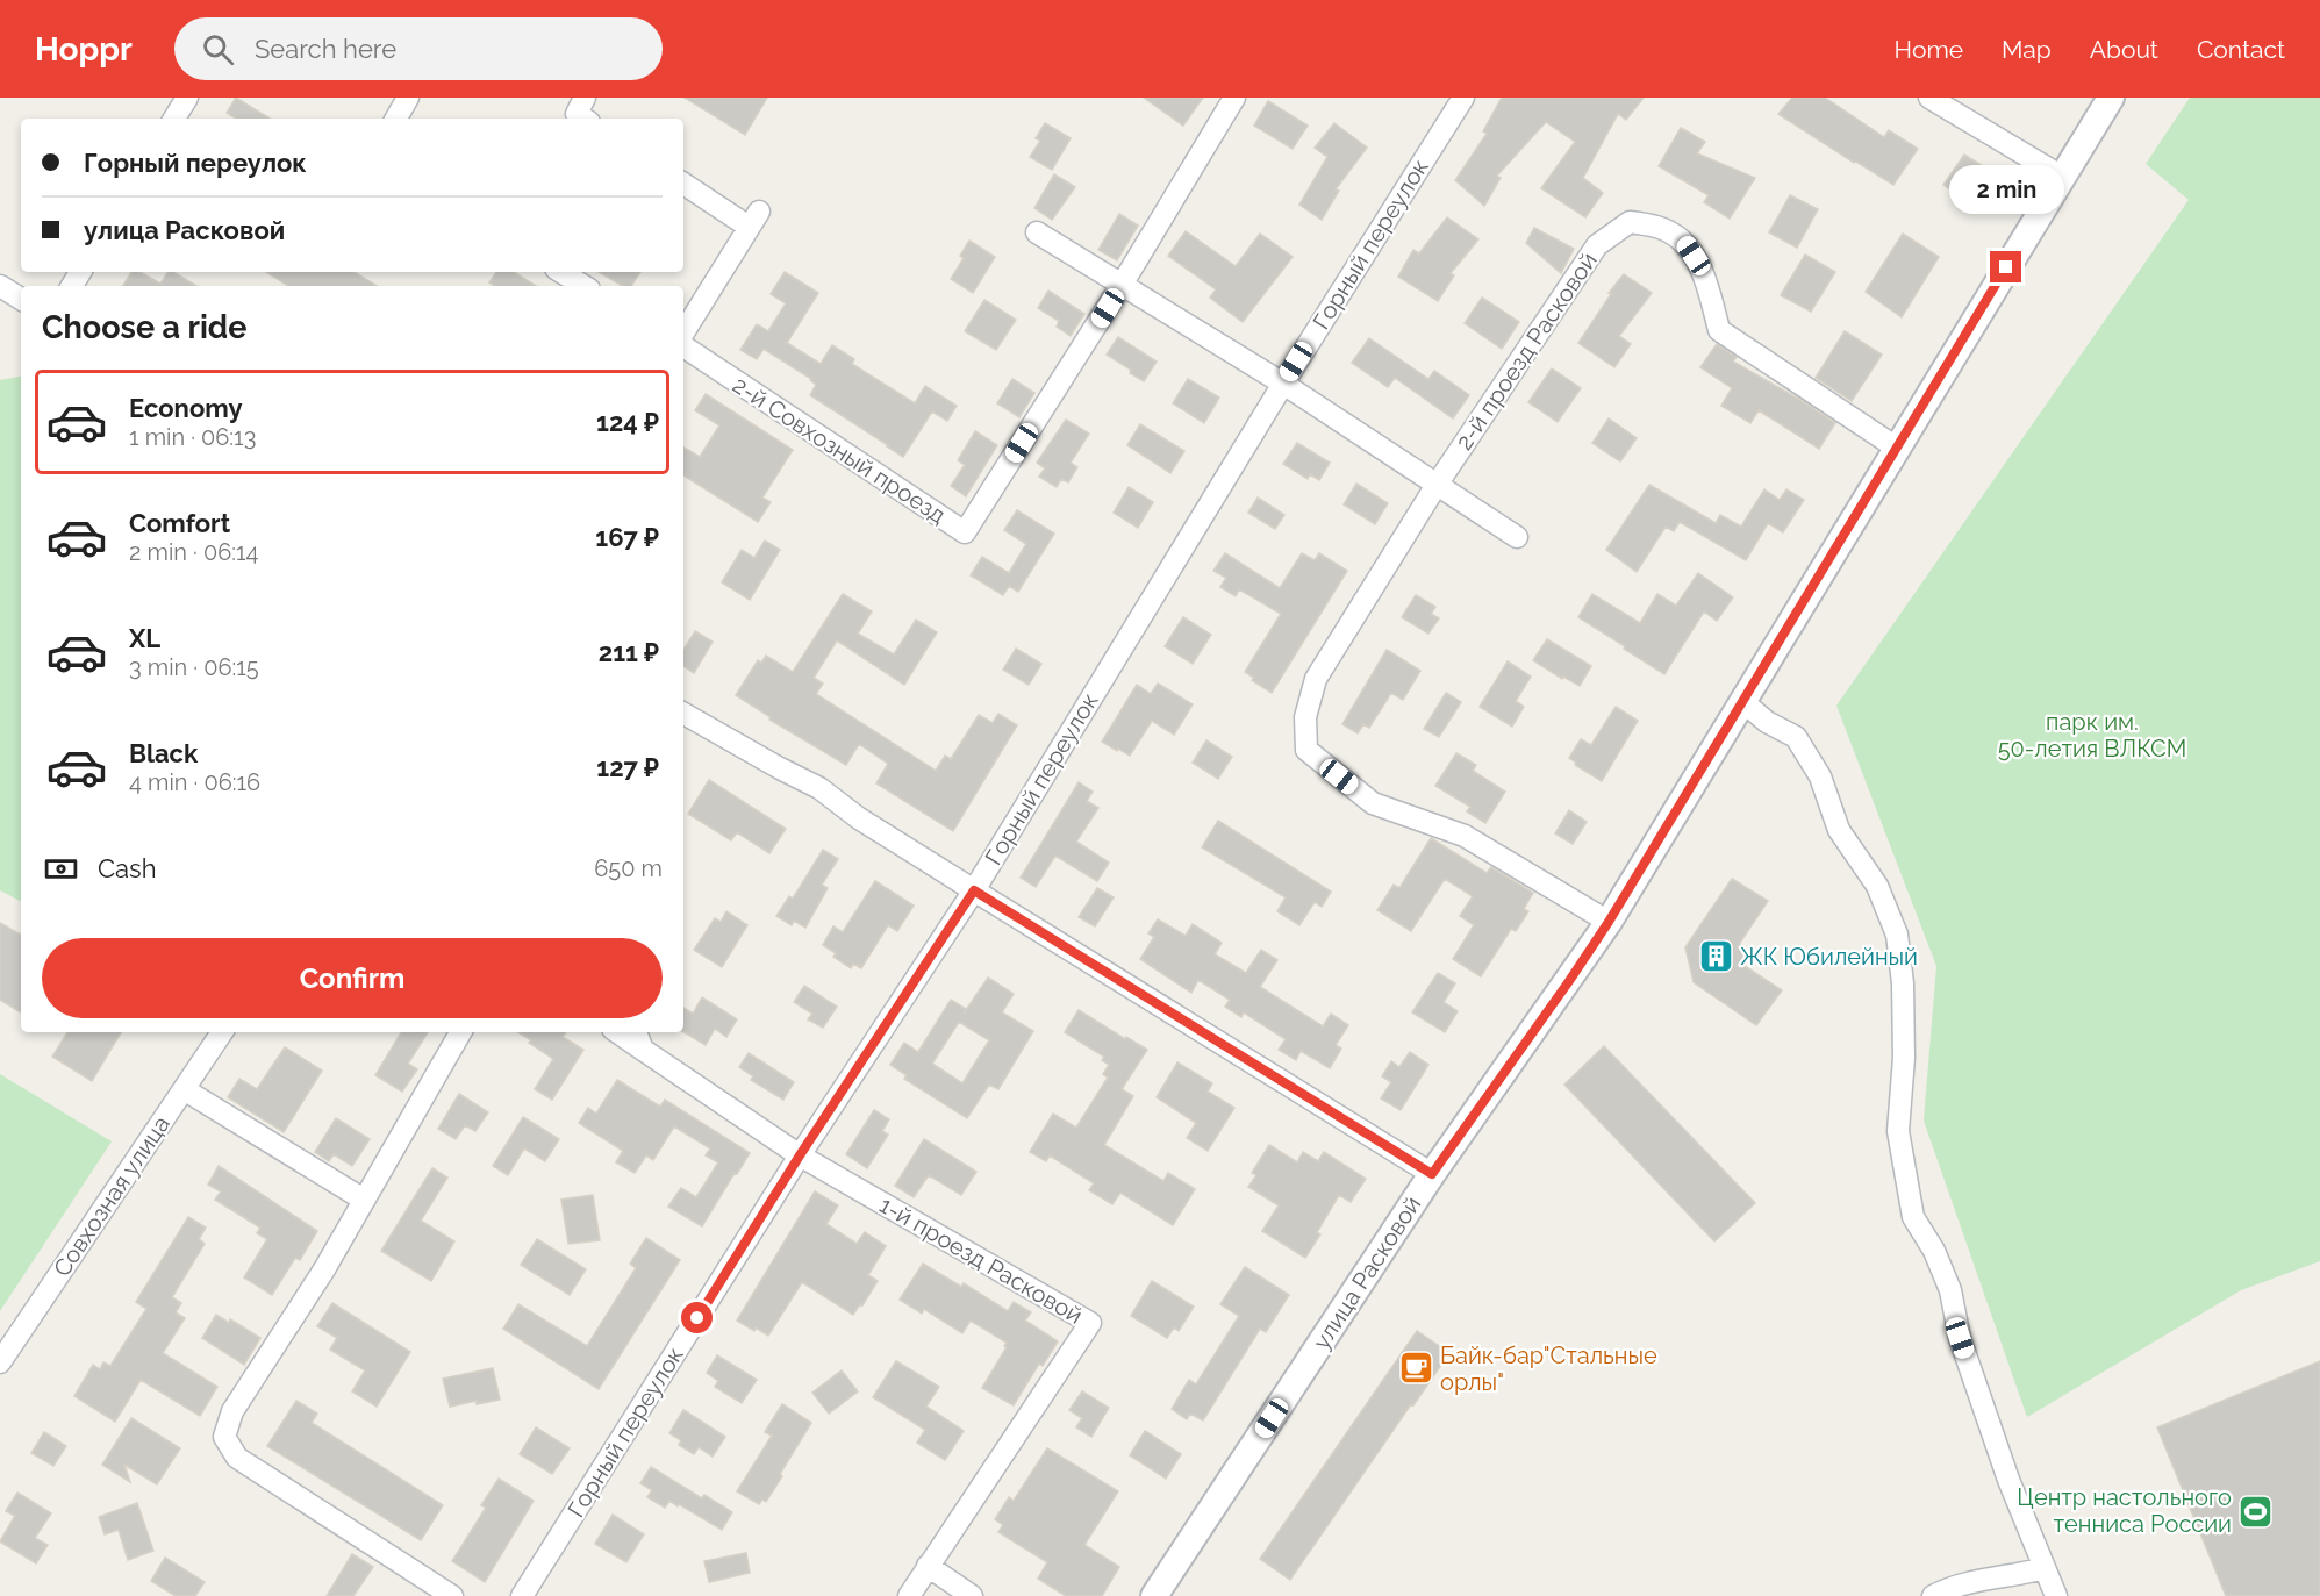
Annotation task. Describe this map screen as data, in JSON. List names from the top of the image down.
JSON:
{
  "streets": {
    "street": [
      "Горный переулок",
      "2-й проезд Расковой",
      "2-й Совхозный проезд",
      "Совхозная улица",
      "1-й проезд Расковой",
      "улица Расковой"
    ]
  },
  "crossings": [
    ["Горный переулок", "1-й проезд Расковой"],
    ["2-й проезд Расковой", "улица Расковой"]
  ],
  "parks": ["парк им. 50-летия ВЛКСМ"],
  "places": {
    "building": ["ЖК Юбилейный"],
    "cafe": ["Байк-бар\"Стальные орлы\""],
    "sports": ["Центр настольного тенниса России"]
  },
  "page": {
    "header": "Hoppr",
    "search": "Search here",
    "nav": [
      "Home",
      "Map",
      "About",
      "Contact"
    ],
    "banner": ["Горный переулок", "улица Расковой"],
    "bubble": "2 min",
    "heading": "Choose a ride",
    "list": [
      {
        "name": "Economy",
        "note": "1 min · 06:13",
        "value": "124 ₽"
      },
      {
        "name": "Comfort",
        "note": "2 min · 06:14",
        "value": "167 ₽"
      },
      {
        "name": "XL",
        "note": "3 min · 06:15",
        "value": "211 ₽"
      },
      {
        "name": "Black",
        "note": "4 min · 06:16",
        "value": "127 ₽"
      }
    ],
    "pay": ["Cash", "650 m"],
    "buttons": "Confirm"
  }
}
